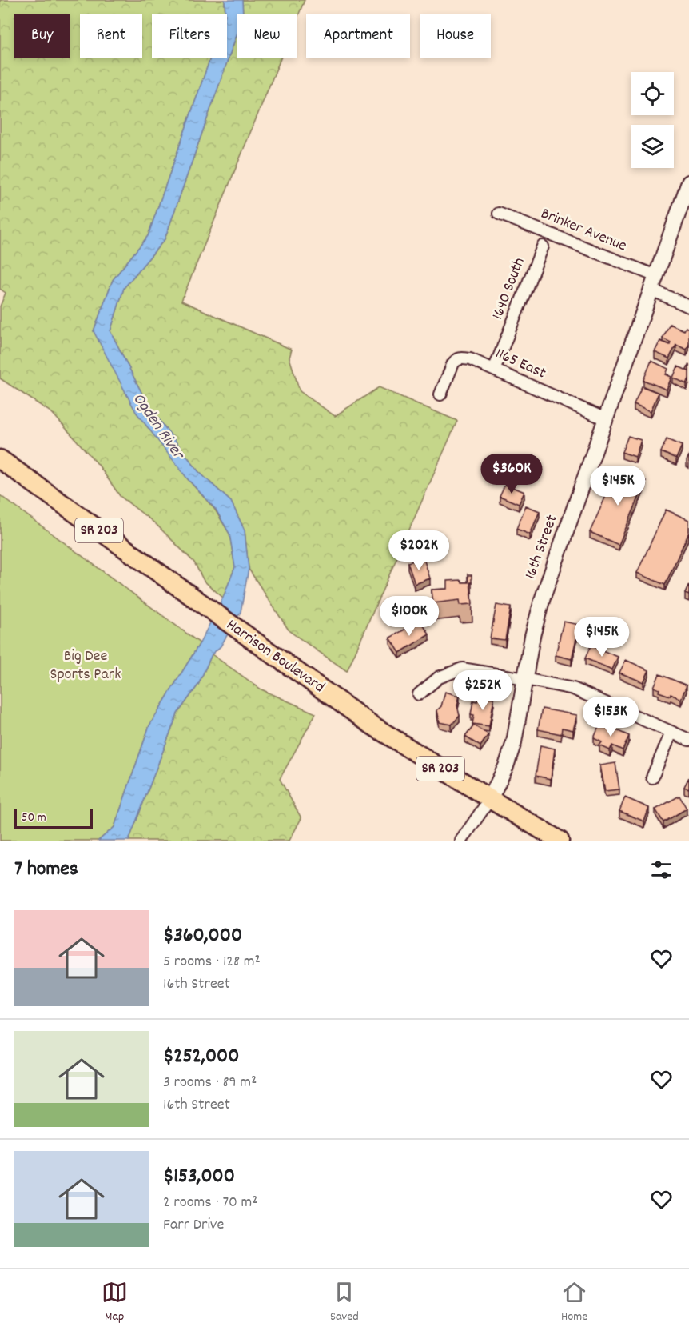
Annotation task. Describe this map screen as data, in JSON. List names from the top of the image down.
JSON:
{
  "streets": {
    "main road": ["SR 203", "Harrison Boulevard"],
    "street": [
      "Brinker Avenue",
      "1640 South",
      "1165 East",
      "16th Street"
    ]
  },
  "crossings": [
    ["Brinker Avenue", "16th Street"],
    ["1640 South", "1165 East"],
    ["1165 East", "16th Street"],
    ["16th Street", "Harrison Boulevard"]
  ],
  "water": ["Ogden River"],
  "parks": ["Big Dee Sports Park"],
  "scale_bar": "50 m",
  "page": {
    "chip": [
      "Buy",
      "Rent",
      "Filters",
      "New",
      "Apartment",
      "House"
    ],
    "price": [
      "$360K",
      "$145K",
      "$202K",
      "$100K",
      "$145K",
      "$252K",
      "$153K"
    ],
    "scale": "50 m",
    "heading": "7 homes",
    "list": [
      {
        "name": "$360,000",
        "note": "5 rooms · 128 m² · 16th Street"
      },
      {
        "name": "$252,000",
        "note": "3 rooms · 89 m² · 16th Street"
      },
      {
        "name": "$153,000",
        "note": "2 rooms · 70 m² · Farr Drive"
      }
    ],
    "tabs": ["Map", "Saved", "Home"]
  }
}
